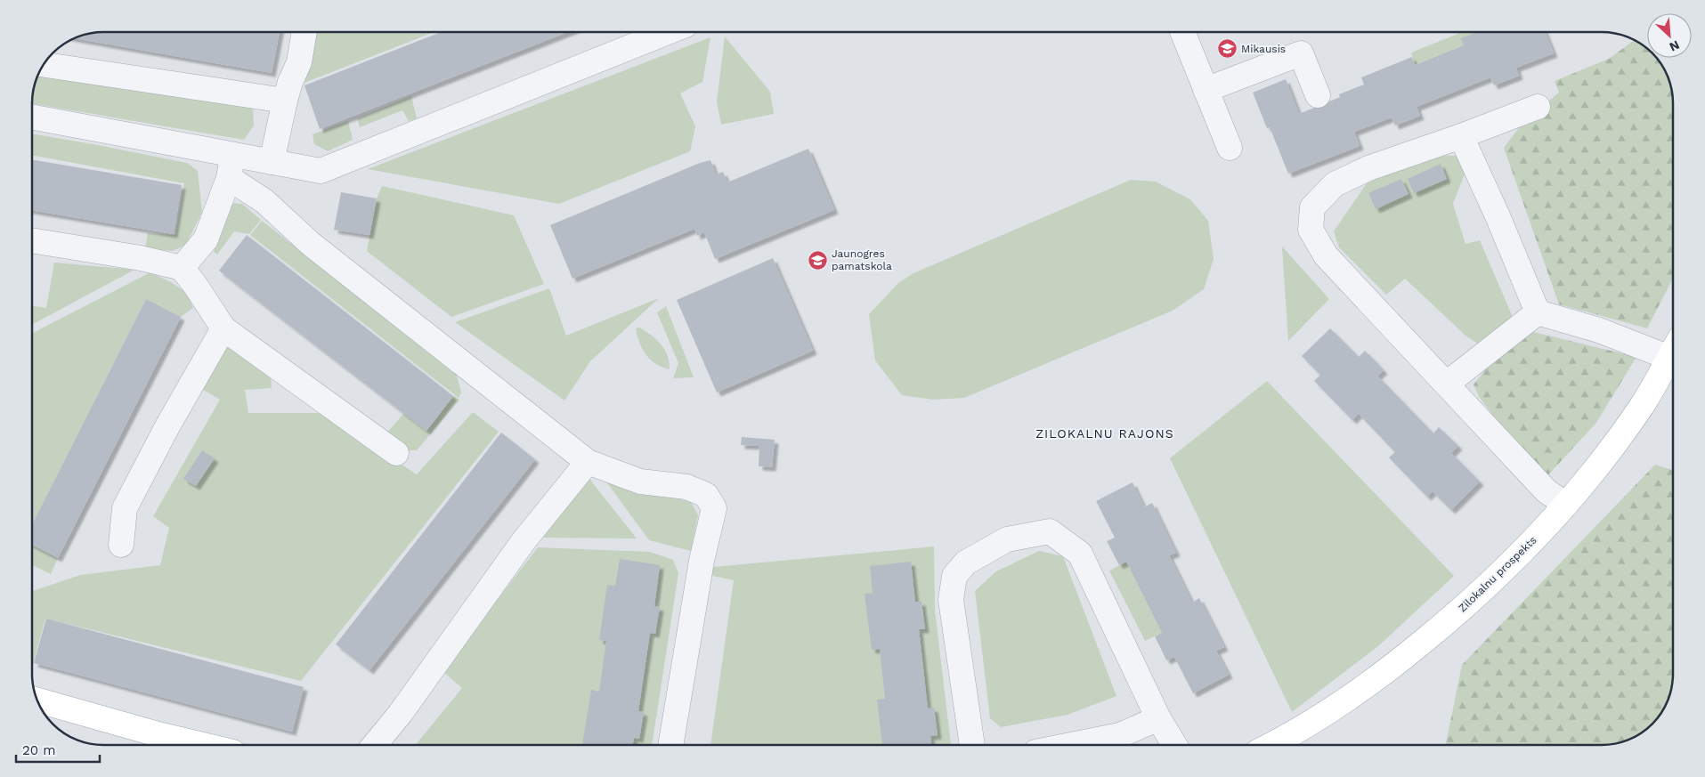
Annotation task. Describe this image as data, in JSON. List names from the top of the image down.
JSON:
{
  "streets": {
    "main road": ["Zilokalnu prospekts"]
  },
  "districts": ["ZILOKALNU RAJONS"],
  "places": {
    "school or university": ["Mikausis", "Jaunogres pamatskola"]
  },
  "scale_bar": "20 m",
  "north": "bottom right"
}
